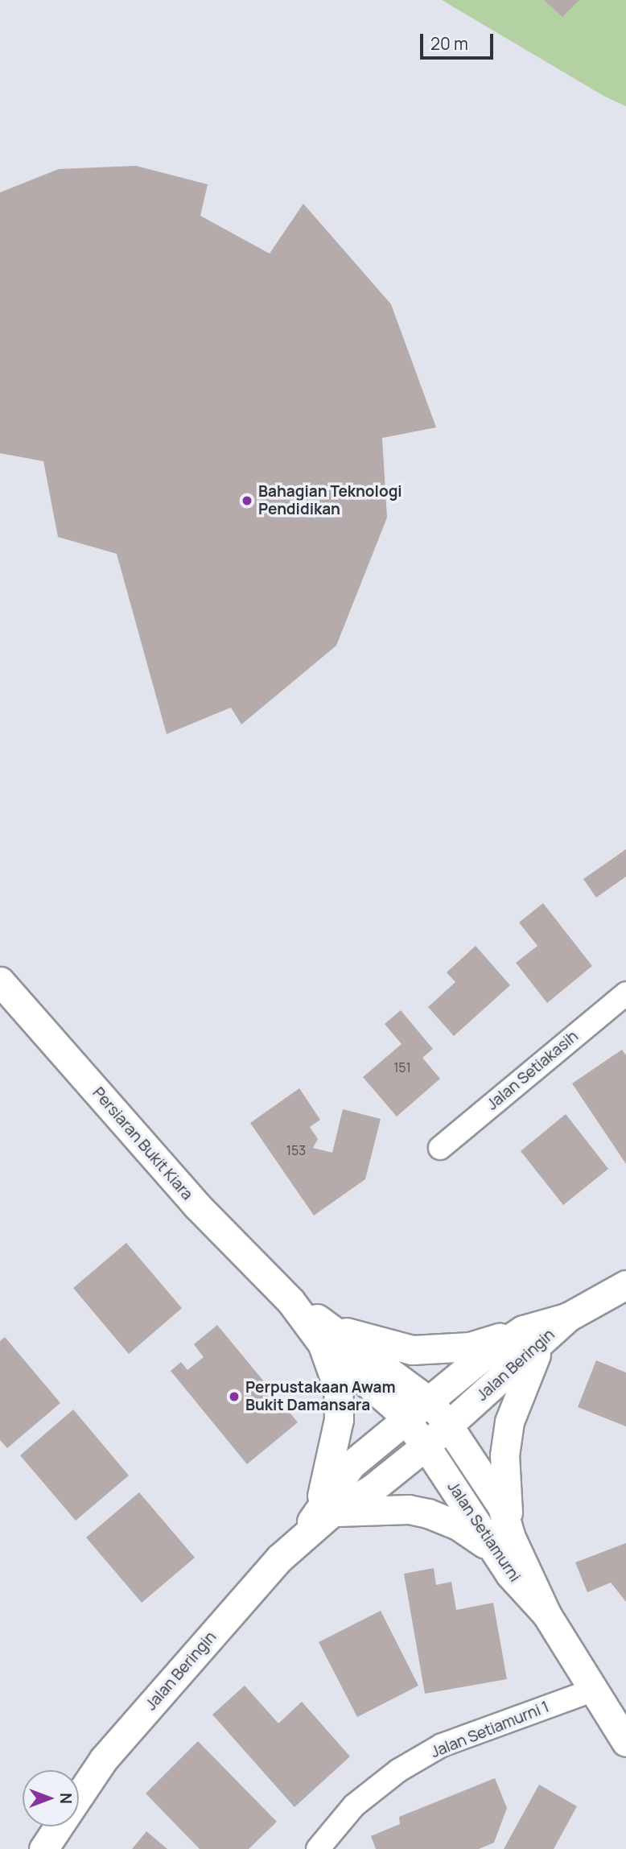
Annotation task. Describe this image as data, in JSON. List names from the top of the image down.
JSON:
{
  "streets": {
    "street": [
      "Jalan Setiakasih",
      "Persiaran Bukit Kiara",
      "Jalan Beringin",
      "Jalan Setiamurni",
      "Jalan Setiamurni 1"
    ]
  },
  "crossings": [
    ["Persiaran Bukit Kiara", "Jalan Beringin"],
    ["Persiaran Bukit Kiara", "Jalan Setiamurni"],
    ["Jalan Beringin", "Jalan Setiamurni"],
    ["Jalan Setiamurni", "Jalan Setiamurni 1"]
  ],
  "places": ["Bahagian Teknologi Pendidikan", "Perpustakaan Awam Bukit Damansara"],
  "house_numbers": ["151", "153"],
  "scale_bar": "20 m",
  "north": "right"
}
